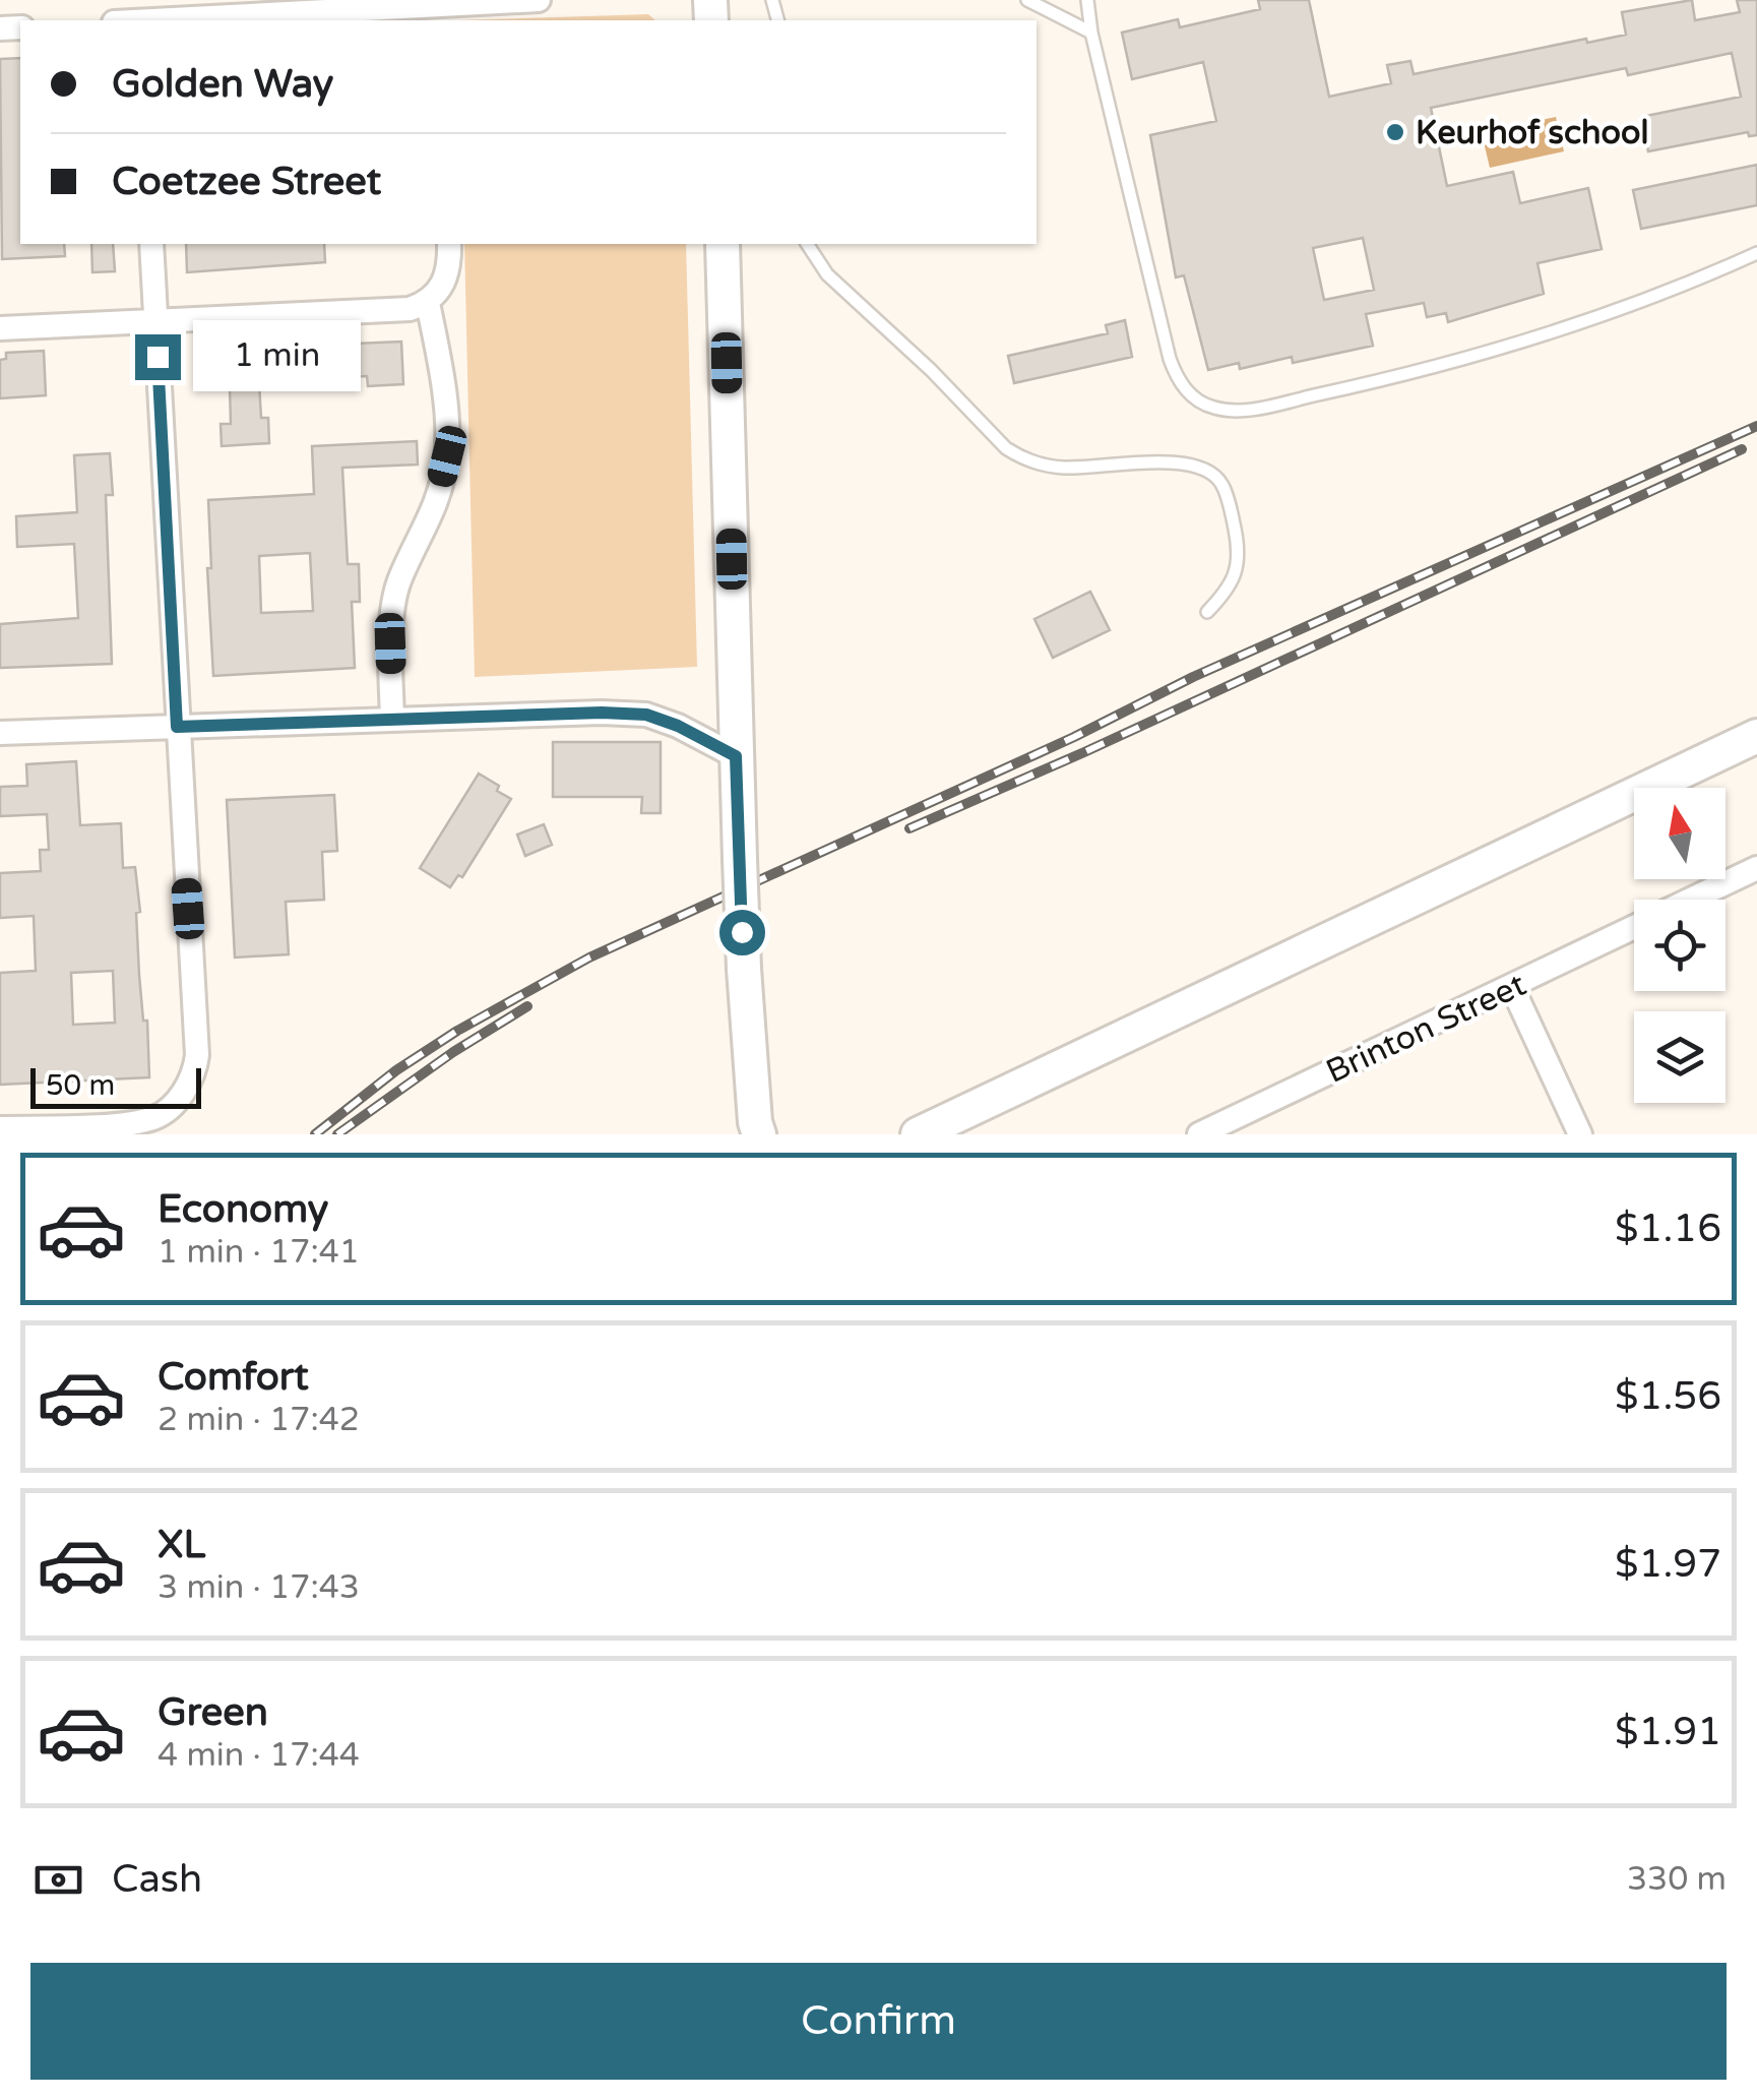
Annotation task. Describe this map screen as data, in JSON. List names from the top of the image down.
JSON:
{
  "streets": {
    "street": ["Brinton Street"]
  },
  "places": ["Keurhof school"],
  "scale_bar": "50 m",
  "north": "top",
  "page": {
    "banner": ["Golden Way", "Coetzee Street"],
    "bubble": "1 min",
    "scale": "50 m",
    "list": [
      {
        "name": "Economy",
        "note": "1 min · 17:41",
        "value": "$1.16"
      },
      {
        "name": "Comfort",
        "note": "2 min · 17:42",
        "value": "$1.56"
      },
      {
        "name": "XL",
        "note": "3 min · 17:43",
        "value": "$1.97"
      },
      {
        "name": "Green",
        "note": "4 min · 17:44",
        "value": "$1.91"
      }
    ],
    "pay": ["Cash", "330 m"],
    "buttons": "Confirm"
  }
}
